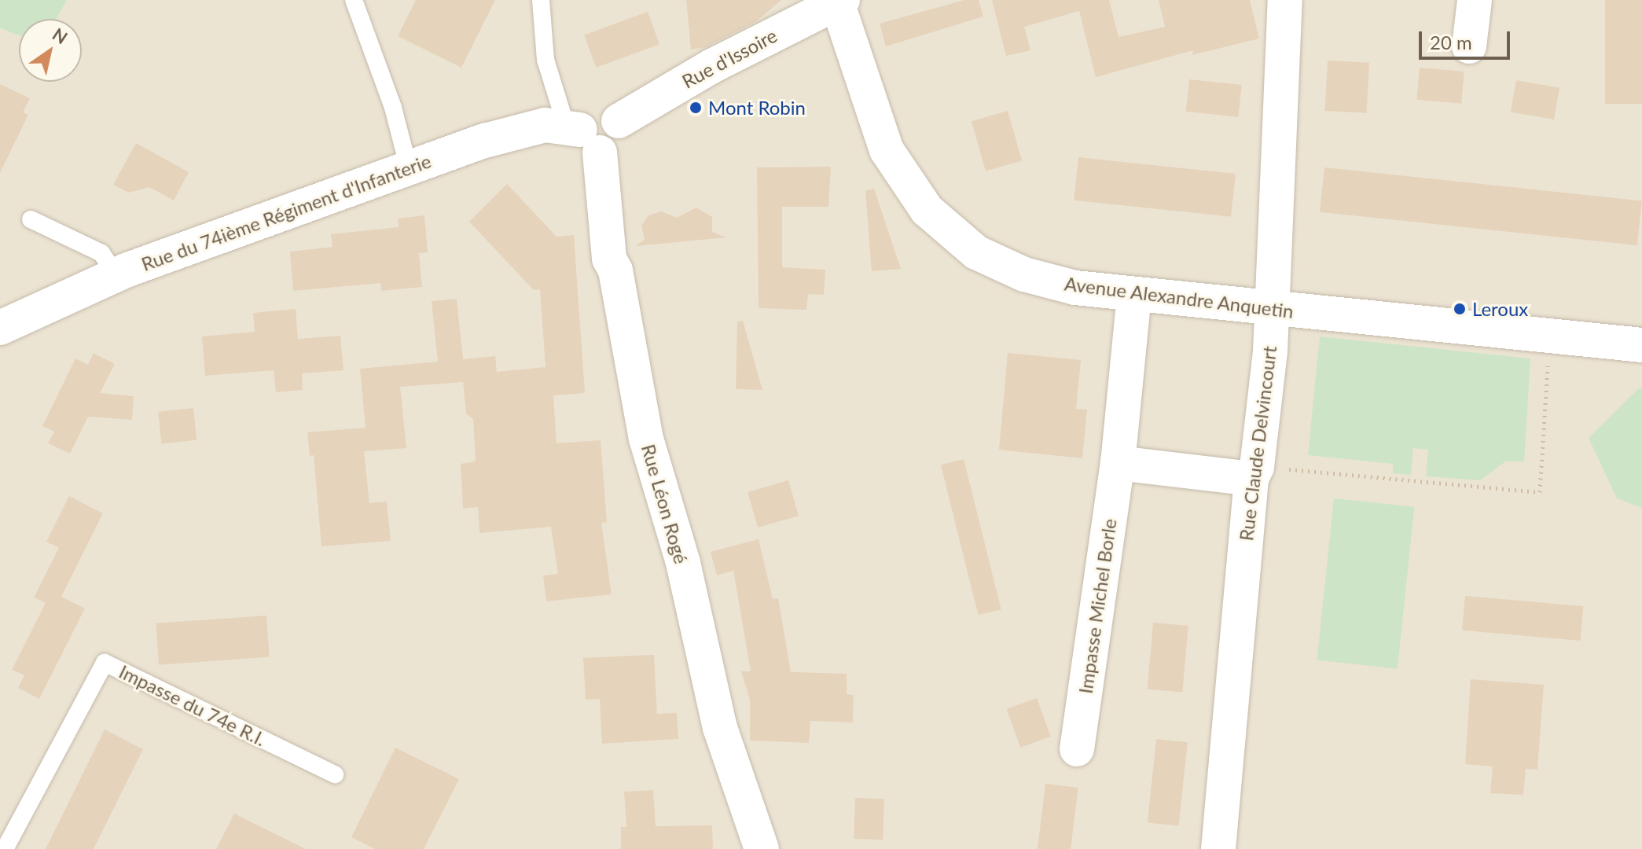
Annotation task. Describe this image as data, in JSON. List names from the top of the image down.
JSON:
{
  "streets": {
    "street": [
      "Rue d'Issoire",
      "Rue du 74ième Régiment d'Infanterie",
      "Avenue Alexandre Anquetin",
      "Rue Claude Delvincourt",
      "Rue Léon Rogé",
      "Impasse Michel Borle"
    ],
    "lane": ["Impasse du 74e R.I."]
  },
  "crossings": [
    ["Rue d'Issoire", "Rue du 74ième Régiment d'Infanterie"],
    ["Rue d'Issoire", "Avenue Alexandre Anquetin"],
    ["Rue d'Issoire", "Rue Léon Rogé"],
    ["Rue du 74ième Régiment d'Infanterie", "Rue Léon Rogé"],
    ["Avenue Alexandre Anquetin", "Rue Claude Delvincourt"],
    ["Avenue Alexandre Anquetin", "Impasse Michel Borle"]
  ],
  "places": ["Mont Robin", "Leroux"],
  "scale_bar": "20 m",
  "north": "top right"
}
